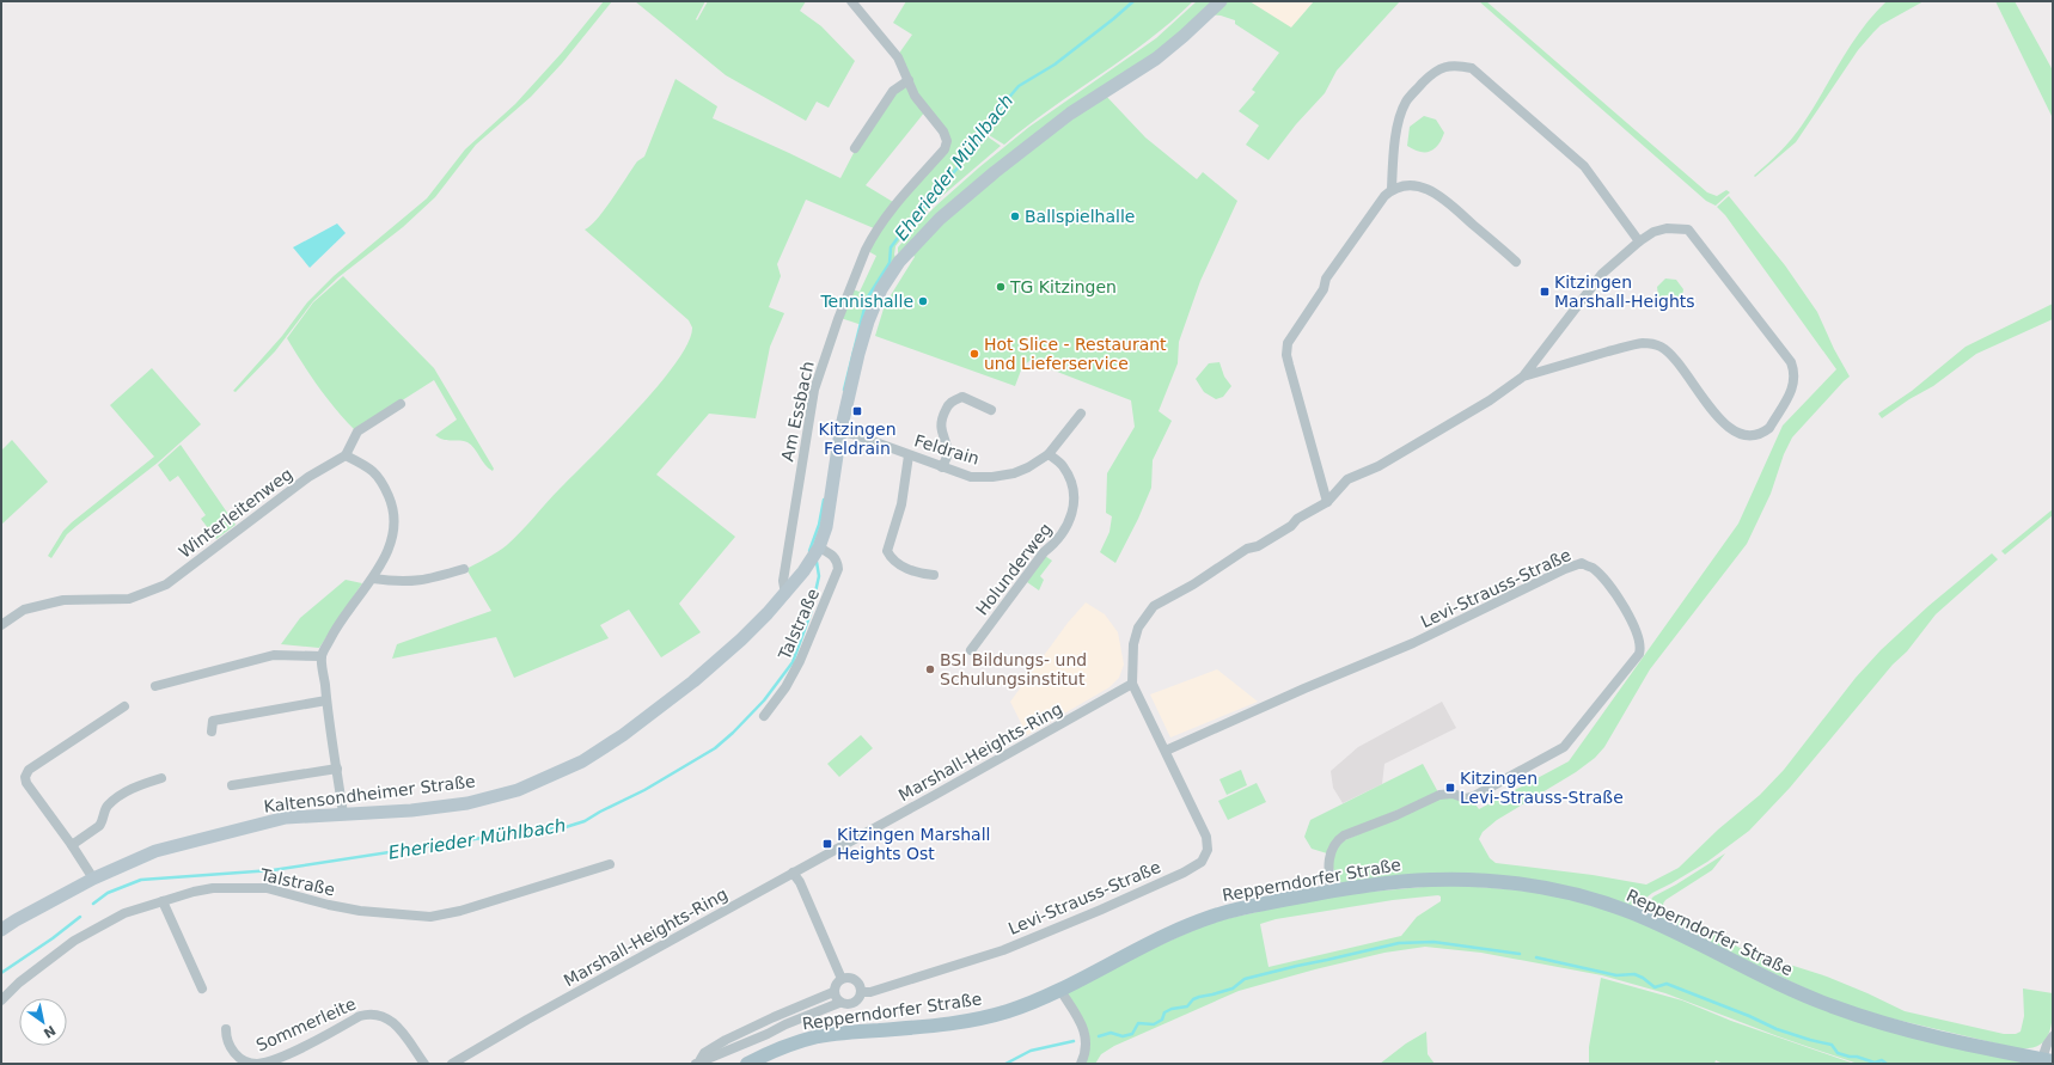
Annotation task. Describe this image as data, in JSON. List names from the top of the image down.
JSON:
{
  "streets": {
    "main road": ["Kaltensondheimer Straße", "Repperndorfer Straße"],
    "street": [
      "Am Essbach",
      "Feldrain",
      "Winterleitenweg",
      "Holunderweg",
      "Levi-Strauss-Straße",
      "Talstraße",
      "Marshall-Heights-Ring",
      "Sommerleite"
    ]
  },
  "crossings": [
    ["Am Essbach", "Kaltensondheimer Straße"],
    ["Feldrain", "Holunderweg"],
    ["Feldrain", "Kaltensondheimer Straße"],
    ["Levi-Strauss-Straße", "Marshall-Heights-Ring"],
    ["Levi-Strauss-Straße", "Repperndorfer Straße"],
    ["Talstraße", "Kaltensondheimer Straße"]
  ],
  "water": ["Eherieder Mühlbach"],
  "places": {
    "other": [
      "Ballspielhalle",
      "TG Kitzingen",
      "Tennishalle",
      "Hot Slice - Restaurant und Lieferservice",
      "BSI Bildungs- und Schulungsinstitut"
    ],
    "transit": [
      "Kitzingen Marshall-Heights",
      "Kitzingen Feldrain",
      "Kitzingen Levi-Strauss-Straße",
      "Kitzingen Marshall Heights Ost"
    ]
  },
  "north": "bottom right"
}
